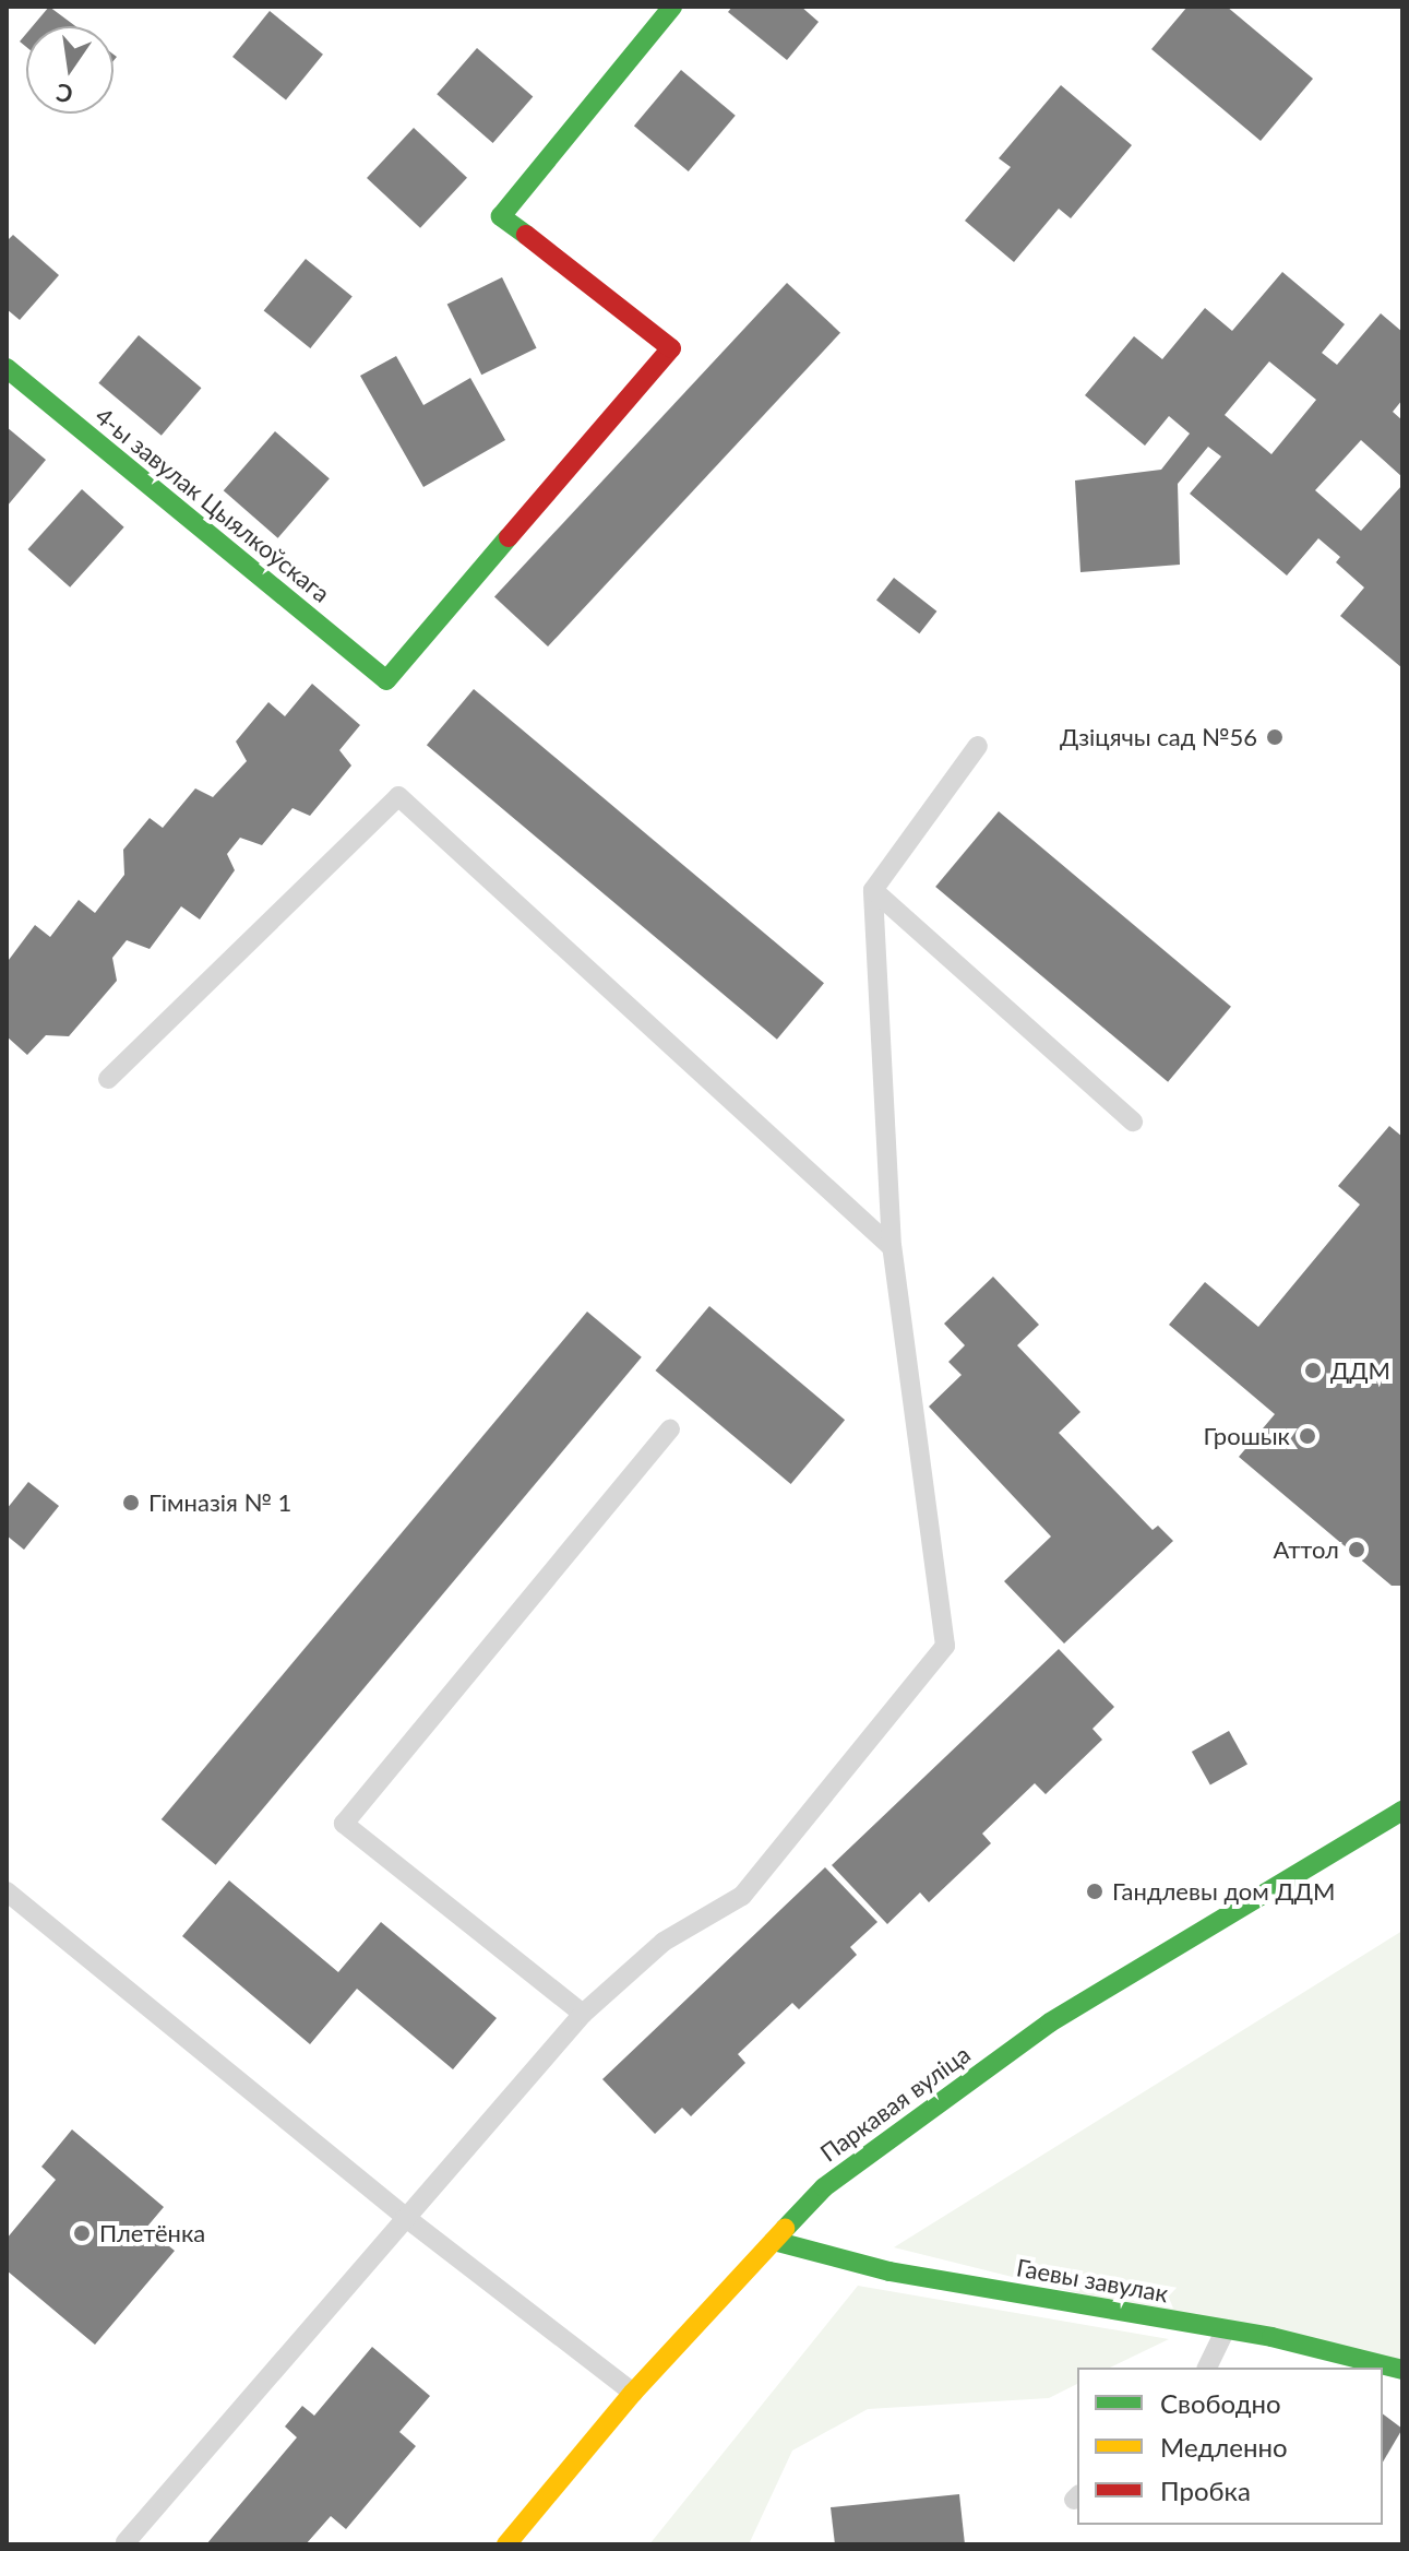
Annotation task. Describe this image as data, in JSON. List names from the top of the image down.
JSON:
{
  "streets": {
    "street": ["4-ы завулак Цыялкоўскага", "Паркавая вуліца", "Гаевы завулак"]
  },
  "crossings": [
    ["Паркавая вуліца", "Гаевы завулак"]
  ],
  "places": [
    "Дзіцячы сад №56",
    "ДДМ",
    "Грошык",
    "Гімназія № 1",
    "Аттол",
    "Гандлевы дом ДДМ",
    "Плетёнка"
  ],
  "legend": ["Свободно", "Медленно", "Пробка"],
  "north": "bottom"
}
